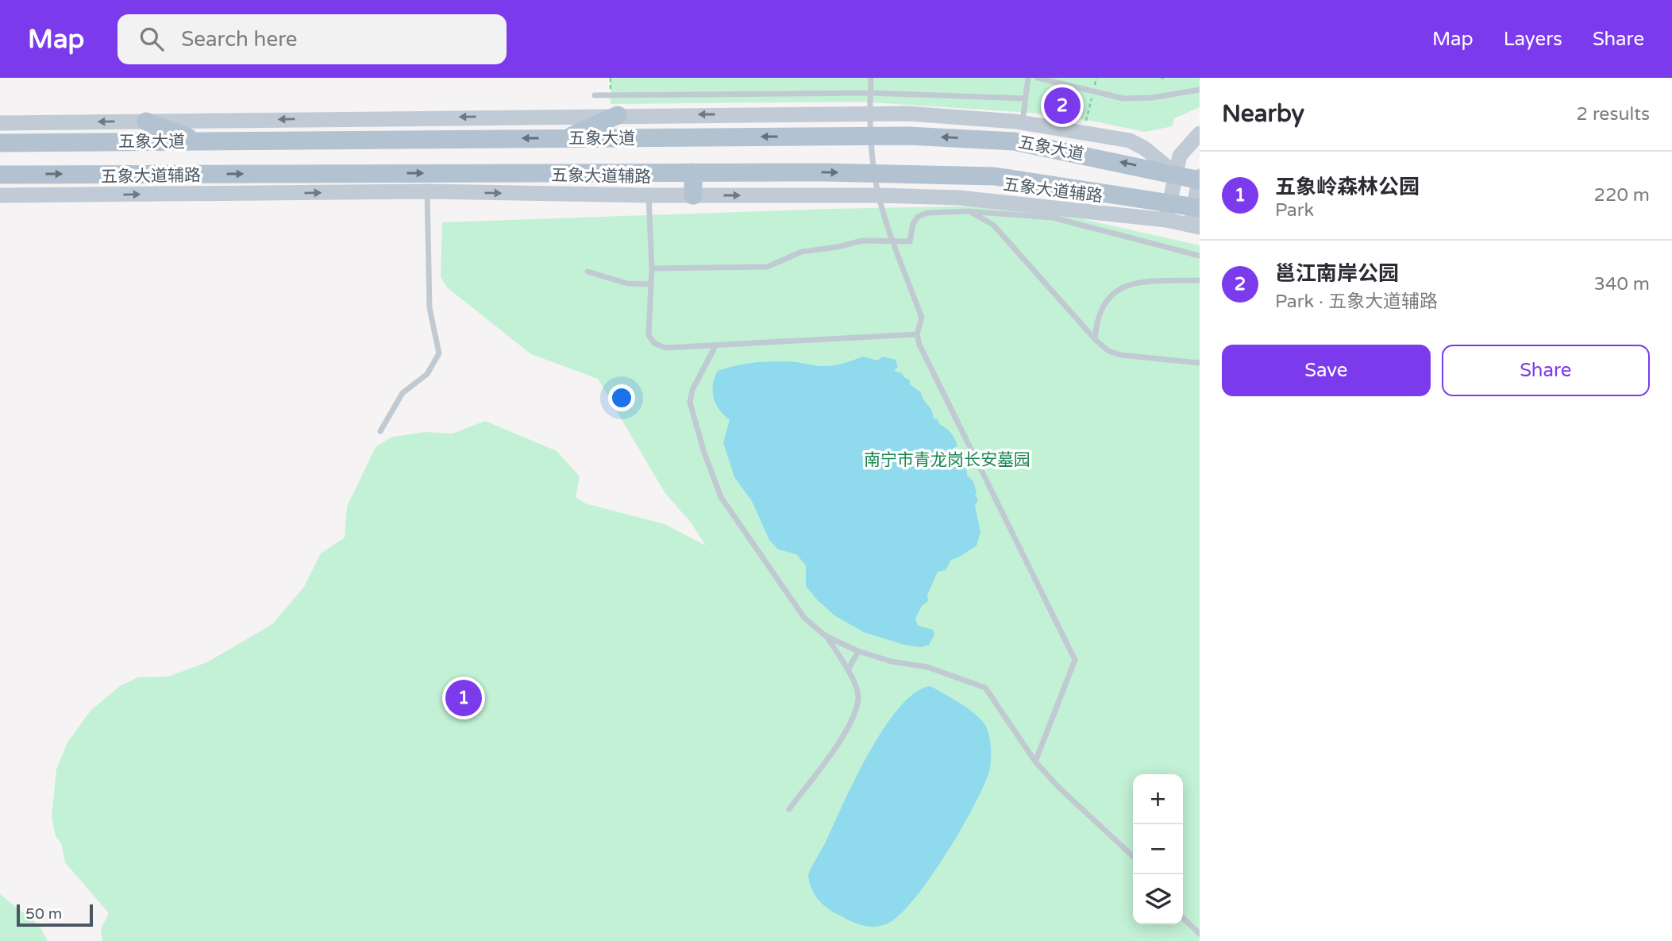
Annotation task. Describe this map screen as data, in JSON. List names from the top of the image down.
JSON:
{
  "streets": {
    "main road": ["五象大道"],
    "street": ["五象大道辅路"]
  },
  "crossings": [
    ["五象大道", "五象大道辅路"]
  ],
  "parks": ["南宁市青龙岗长安墓园"],
  "scale_bar": "50 m",
  "page": {
    "header": "Map",
    "search": "Search here",
    "nav": ["Map", "Layers", "Share"],
    "heading": ["Nearby", "2 results"],
    "pins": ["2", "1"],
    "list": [
      {
        "mark": "1",
        "name": "五象岭森林公园",
        "note": "Park",
        "value": "220 m"
      },
      {
        "mark": "2",
        "name": "邕江南岸公园",
        "note": "Park · 五象大道辅路",
        "value": "340 m"
      }
    ],
    "buttons": ["Save", "Share"],
    "map_buttons": ["+", "−"],
    "scale": "50 m"
  }
}
